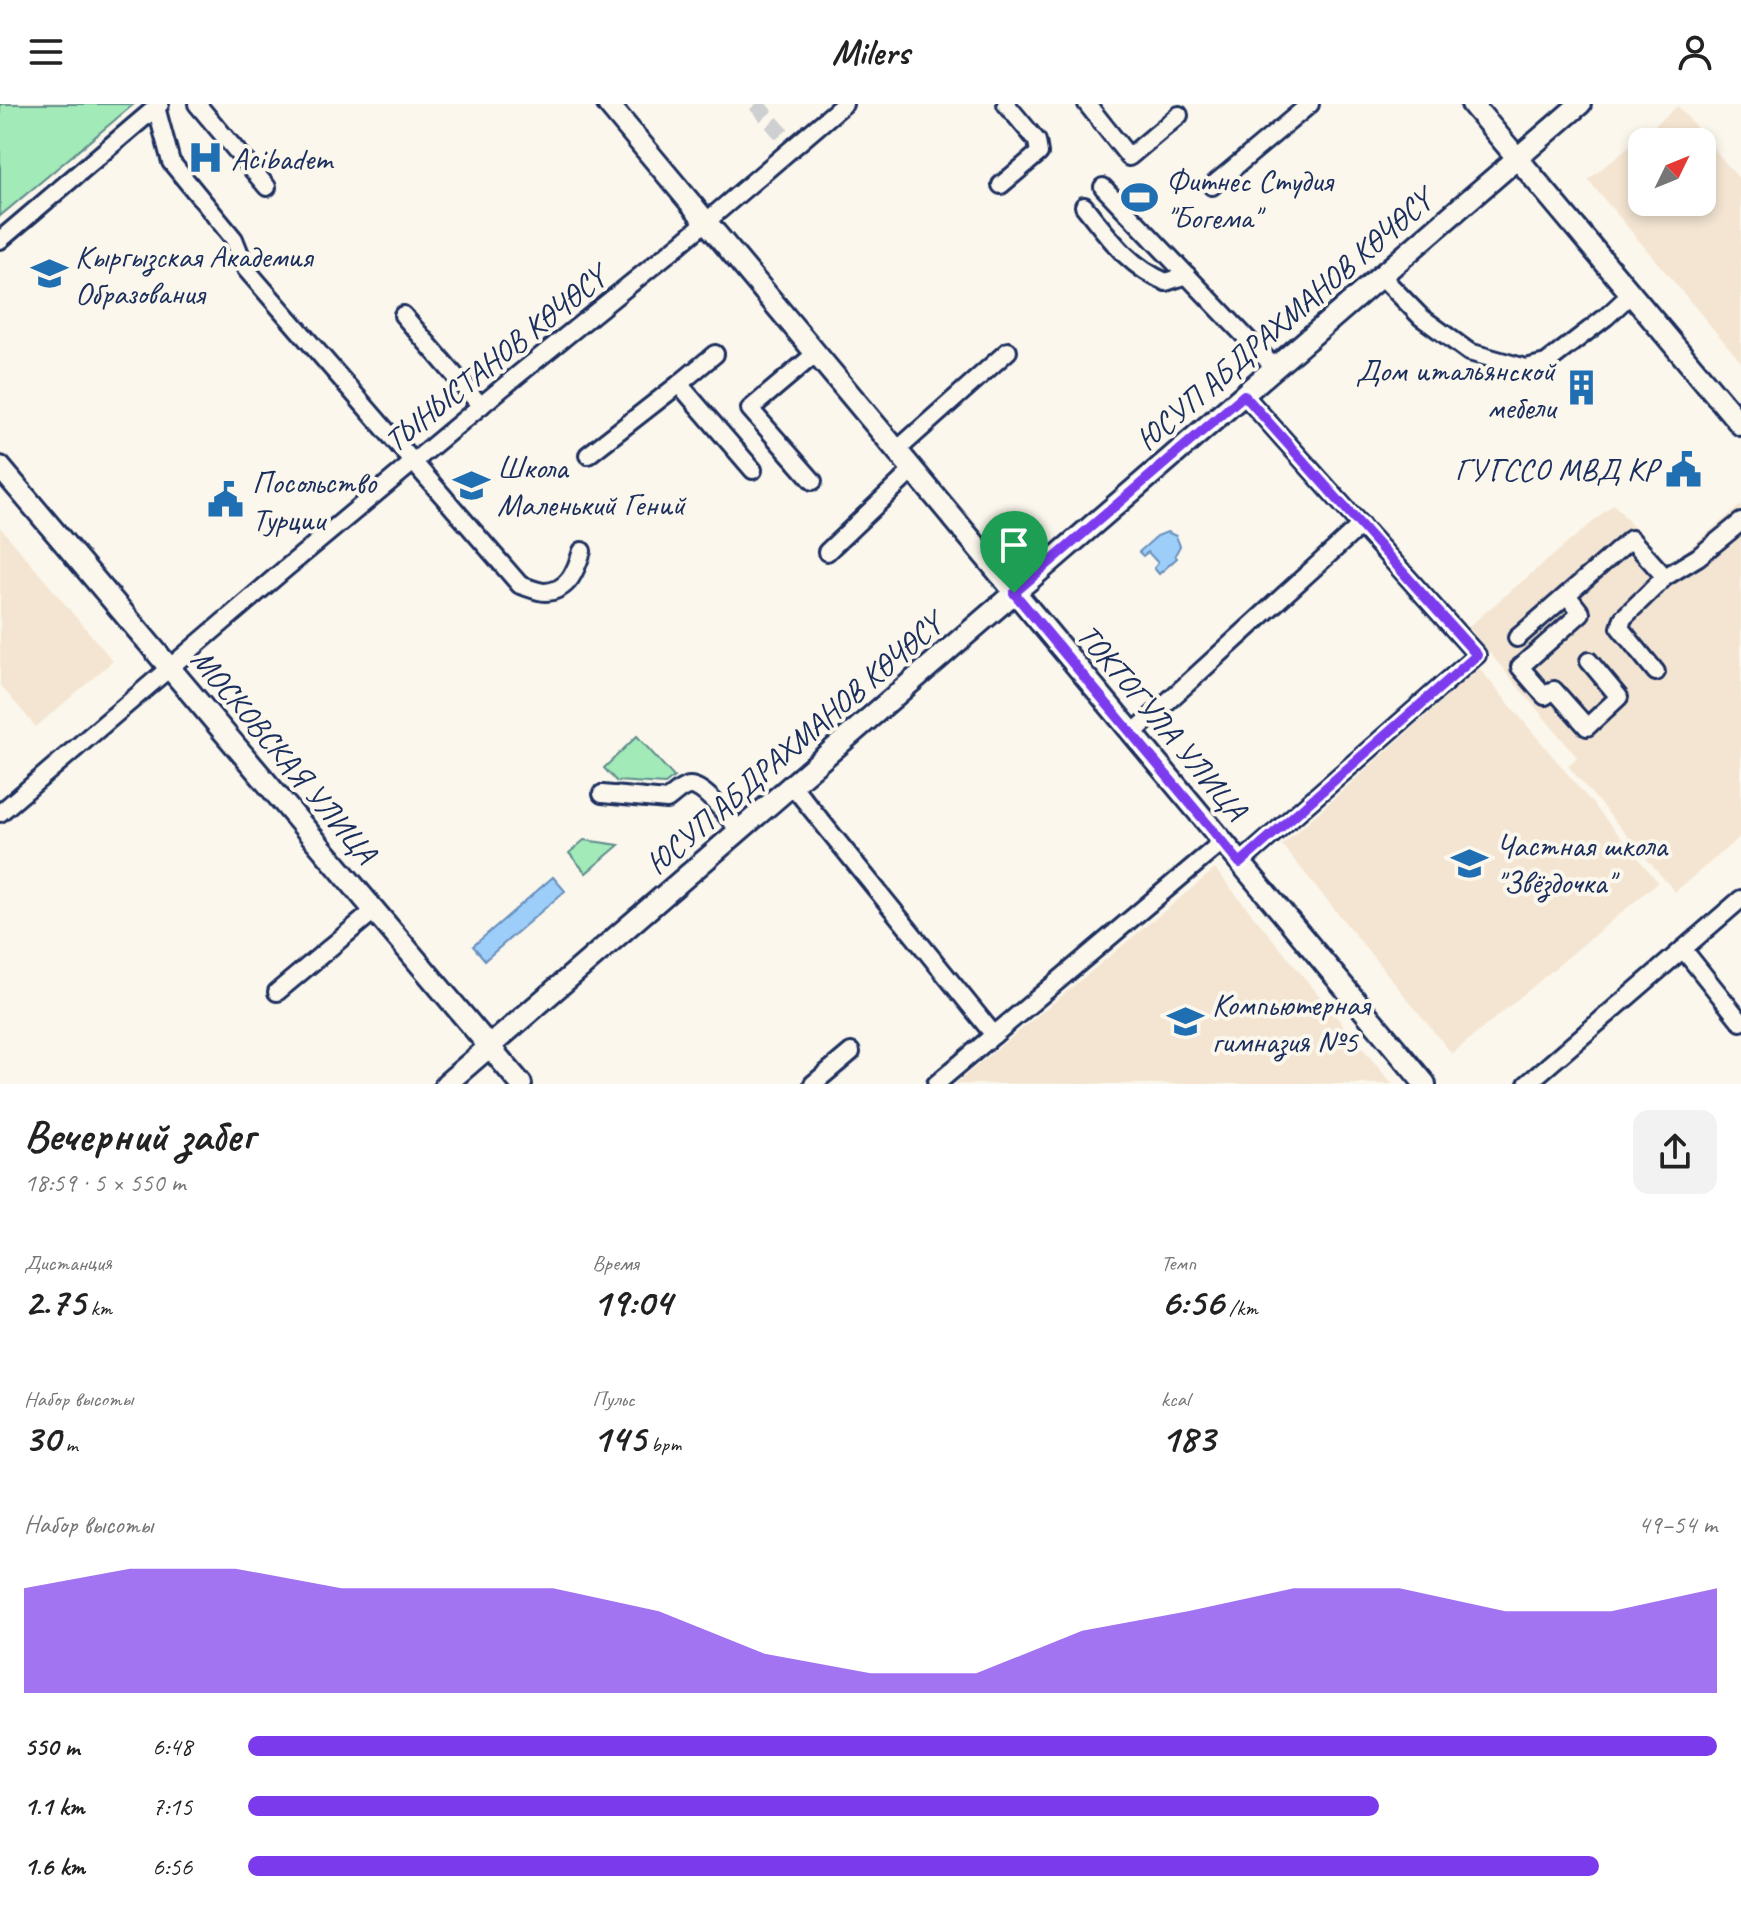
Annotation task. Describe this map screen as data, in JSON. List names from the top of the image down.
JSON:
{
  "streets": {
    "main road": ["ЮСУП АБДРАХМАНОВ КӨЧӨСҮ", "ТОКТОГУЛА УЛИЦА", "МОСКОВСКАЯ УЛИЦА"],
    "street": ["ТЫНЫСТАНОВ КӨЧӨСҮ"]
  },
  "crossings": [
    ["ЮСУП АБДРАХМАНОВ КӨЧӨСҮ", "ТОКТОГУЛА УЛИЦА"],
    ["ЮСУП АБДРАХМАНОВ КӨЧӨСҮ", "МОСКОВСКАЯ УЛИЦА"],
    ["ТЫНЫСТАНОВ КӨЧӨСҮ", "ТОКТОГУЛА УЛИЦА"],
    ["ТЫНЫСТАНОВ КӨЧӨСҮ", "МОСКОВСКАЯ УЛИЦА"]
  ],
  "places": {
    "hospital": ["Acibadem"],
    "sports": ["Фитнес Студия \"Богема\""],
    "school or university": [
      "Кыргызская Академия Образования",
      "Школа Маленький Гений",
      "Частная школа \"Звёздочка\"",
      "Компьютерная гимназия №5"
    ],
    "building": ["Дом итальянской мебели"],
    "public building": ["ГУГССО МВД КР", "Посольство Турции"]
  },
  "north": "top right",
  "page": {
    "header": "Milers",
    "heading": ["Вечерний забег", "18:59 · 5 × 550 m"],
    "stats": [
      ["Дистанция", "2.75 km"],
      ["Время", "19:04"],
      ["Темп", "6:56 /km"],
      ["Набор высоты", "30 m"],
      ["Пульс", "145 bpm"],
      ["kcal", "183"]
    ],
    "chart": ["Набор высоты", "49–54 m"],
    "list": [
      {
        "name": "550 m",
        "note": "6:48"
      },
      {
        "name": "1.1 km",
        "note": "7:15"
      },
      {
        "name": "1.6 km",
        "note": "6:56"
      }
    ]
  }
}
